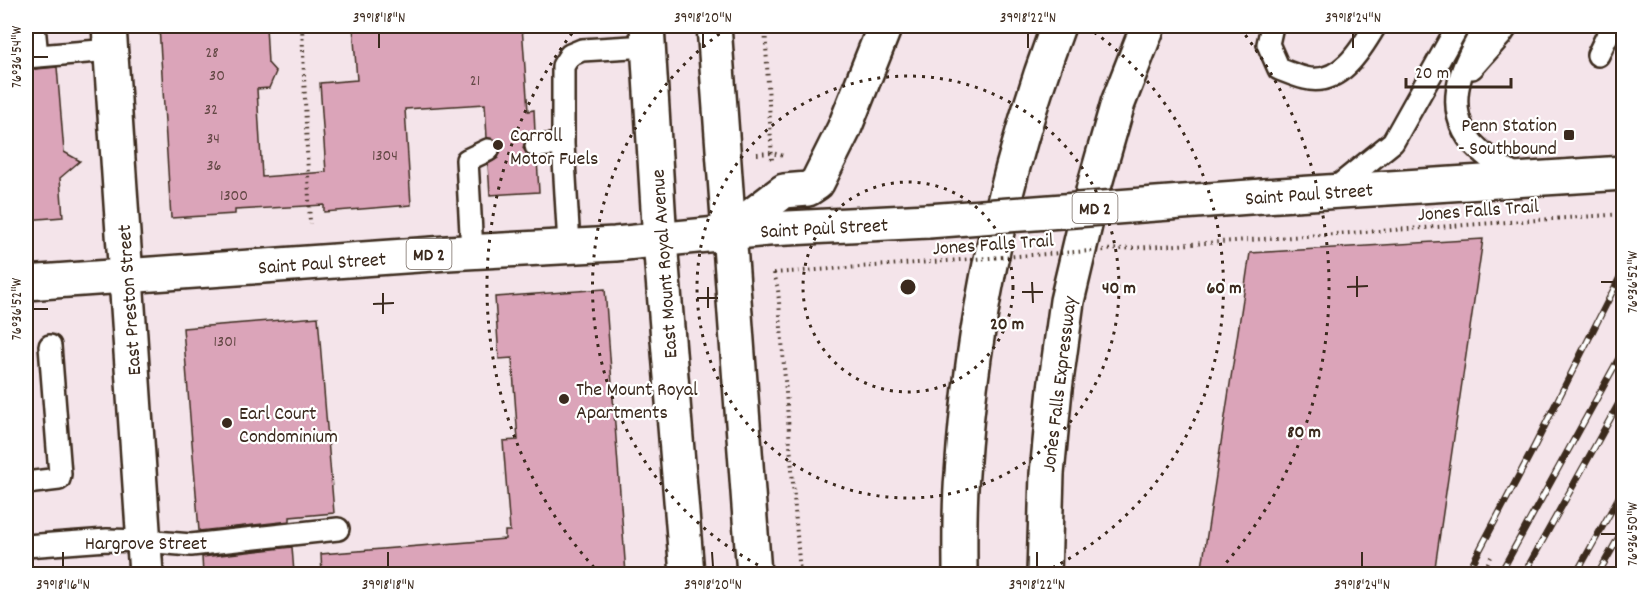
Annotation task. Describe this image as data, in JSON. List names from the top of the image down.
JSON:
{
  "streets": {
    "main road": [
      "Saint Paul Street",
      "MD 2",
      "East Mount Royal Avenue",
      "East Preston Street",
      "Jones Falls Expressway"
    ],
    "lane": ["Hargrove Street"],
    "path": ["Jones Falls Trail"]
  },
  "crossings": [
    ["Saint Paul Street", "East Mount Royal Avenue"],
    ["Saint Paul Street", "East Preston Street"],
    ["East Preston Street", "Hargrove Street"]
  ],
  "places": {
    "transit": ["Penn Station - Southbound"],
    "other": ["Carroll Motor Fuels", "The Mount Royal Apartments", "Earl Court Condominium"]
  },
  "house_numbers": [
    "28",
    "30",
    "21",
    "32",
    "34",
    "1304",
    "36",
    "1300",
    "1301"
  ],
  "scale_bar": "20 m",
  "coordinates": [
    "39°18'18\"N",
    "39°18'20\"N",
    "39°18'22\"N",
    "39°18'24\"N",
    "76°36'54\"W",
    "76°36'52\"W",
    "76°36'50\"W",
    "39°18'16\"N"
  ],
  "rings": [
    "40 m",
    "60 m",
    "20 m",
    "80 m"
  ]
}
